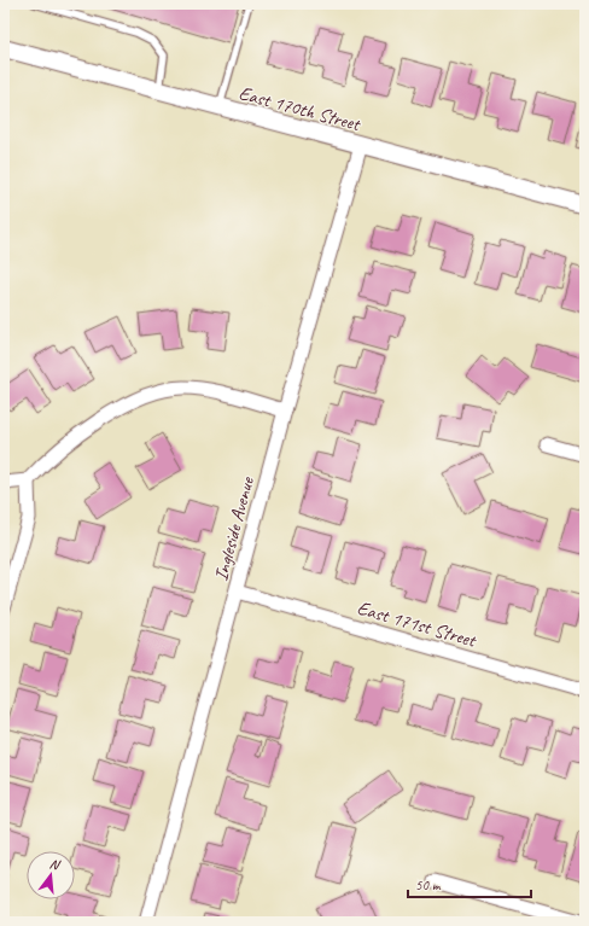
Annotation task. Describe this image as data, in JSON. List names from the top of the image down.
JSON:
{
  "streets": {
    "street": ["East 170th Street", "Ingleside Avenue", "East 171st Street"]
  },
  "crossings": [
    ["East 170th Street", "Ingleside Avenue"],
    ["Ingleside Avenue", "East 171st Street"]
  ],
  "scale_bar": "50 m",
  "north": "top"
}
